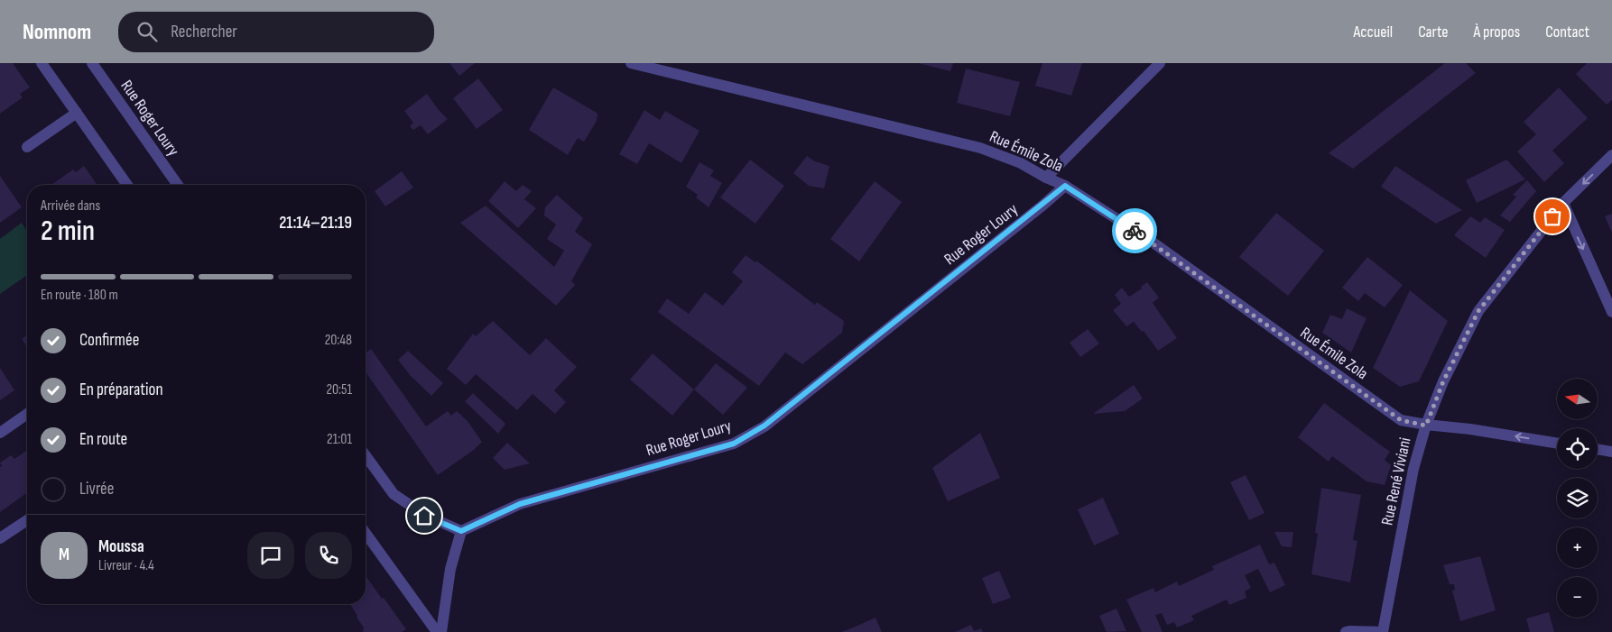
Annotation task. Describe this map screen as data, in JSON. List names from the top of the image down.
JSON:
{
  "streets": {
    "street": ["Rue Roger Loury", "Rue Émile Zola", "Rue René Viviani"]
  },
  "crossings": [
    ["Rue Roger Loury", "Rue Émile Zola"],
    ["Rue Émile Zola", "Rue René Viviani"]
  ],
  "north": "left",
  "page": {
    "header": "Nomnom",
    "search": "Rechercher",
    "nav": [
      "Accueil",
      "Carte",
      "À propos",
      "Contact"
    ],
    "heading": ["2 min", "Arrivée dans", "21:14–21:19"],
    "panel": ["Moussa", "Livreur · 4.4"],
    "bar": "En route · 180 m",
    "list": [
      ["Confirmée", "20:48"],
      ["En préparation", "20:51"],
      ["En route", "21:01"],
      "Livrée"
    ],
    "map_buttons": ["+", "−"],
    "round": "M"
  }
}
